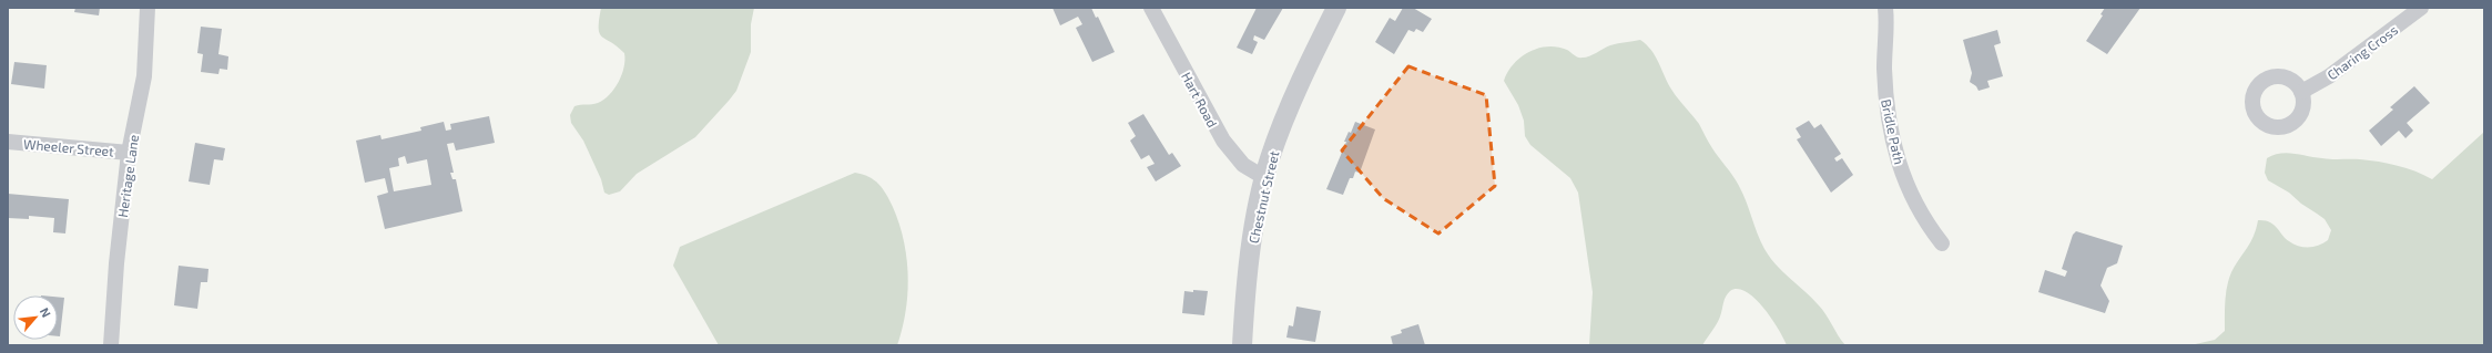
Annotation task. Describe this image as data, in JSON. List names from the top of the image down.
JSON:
{
  "streets": {
    "street": [
      "Charing Cross",
      "Hart Road",
      "Bridle Path",
      "Wheeler Street",
      "Heritage Lane",
      "Chestnut Street"
    ]
  },
  "crossings": [
    ["Hart Road", "Chestnut Street"],
    ["Wheeler Street", "Heritage Lane"]
  ],
  "north": "top right"
}
